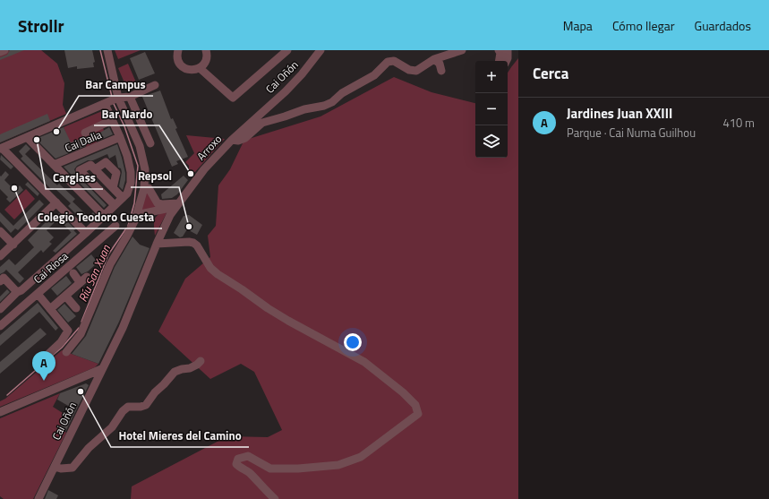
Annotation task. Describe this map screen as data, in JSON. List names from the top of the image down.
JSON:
{
  "streets": {
    "street": [
      "Cai Oñón",
      "Cai Dalia",
      "Arroxo",
      "Cai Riosa"
    ]
  },
  "crossings": [
    ["Cai Oñón", "Arroxo"]
  ],
  "water": ["Ríu San Xuan"],
  "places": [
    "Bar Campus",
    "Carglass",
    "Bar Nardo",
    "Colegio Teodoro Cuesta",
    "Repsol",
    "Hotel Mieres del Camino"
  ],
  "page": {
    "header": "Strollr",
    "nav": ["Mapa", "Cómo llegar", "Guardados"],
    "heading": "Cerca",
    "map_buttons": ["+", "−"],
    "list": [
      {
        "mark": "A",
        "name": "Jardines Juan XXIII",
        "note": "Parque · Cai Numa Guilhou",
        "value": "410 m"
      }
    ],
    "pins": "A"
  }
}
